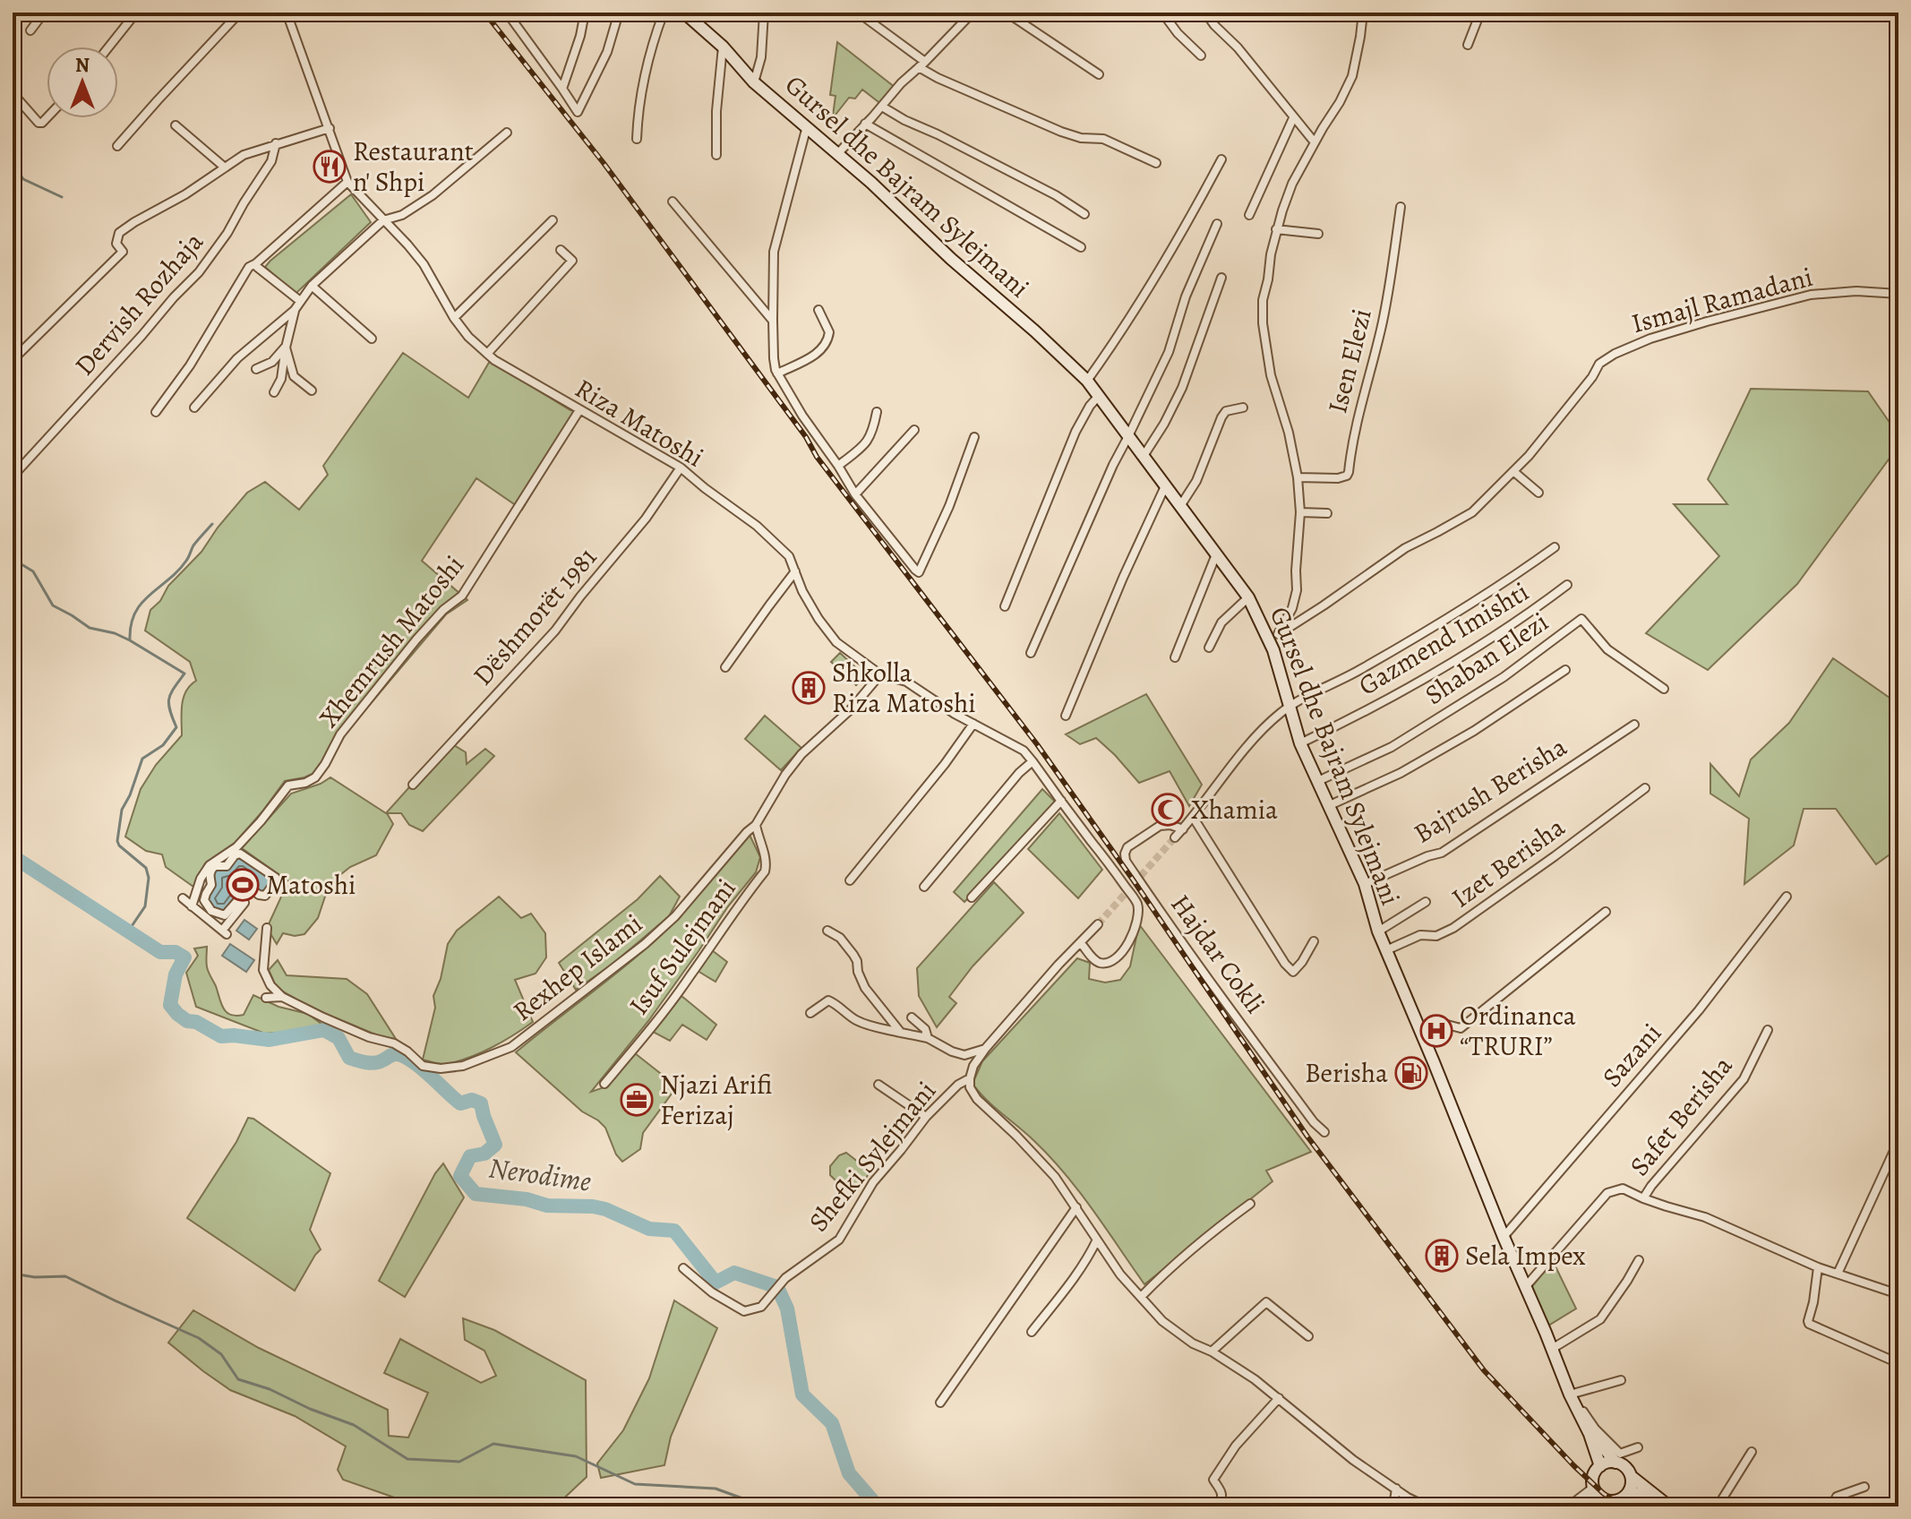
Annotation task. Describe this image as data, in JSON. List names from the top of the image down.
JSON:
{
  "streets": {
    "street": [
      "Gursel dhe Bajram Sylejmani",
      "Ismajl Ramadani",
      "Dervish Rozhaja",
      "Isen Elezi",
      "Riza Matoshi",
      "Dëshmorët 1981",
      "Gazmend Imishti",
      "Xhemrush Matoshi",
      "Shaban Elezi",
      "Bajrush Berisha",
      "Izet Berisha",
      "Isuf Sulejmani",
      "Hajdar Cokli",
      "Rexhep Islami",
      "Sazani",
      "Safet Berisha",
      "Shefki Sylejmani"
    ]
  },
  "crossings": [
    ["Gursel dhe Bajram Sylejmani", "Ismajl Ramadani"],
    ["Gursel dhe Bajram Sylejmani", "Gazmend Imishti"],
    ["Gursel dhe Bajram Sylejmani", "Shaban Elezi"],
    ["Gursel dhe Bajram Sylejmani", "Bajrush Berisha"],
    ["Gursel dhe Bajram Sylejmani", "Izet Berisha"],
    ["Gursel dhe Bajram Sylejmani", "Sazani"],
    ["Gursel dhe Bajram Sylejmani", "Safet Berisha"],
    ["Riza Matoshi", "Dëshmorët 1981"],
    ["Riza Matoshi", "Xhemrush Matoshi"],
    ["Riza Matoshi", "Rexhep Islami"],
    ["Riza Matoshi", "Shefki Sylejmani"],
    ["Isuf Sulejmani", "Rexhep Islami"]
  ],
  "water": ["Nerodime"],
  "places": {
    "restaurant": ["Restaurant n' Shpi"],
    "building": ["Shkolla Riza Matoshi", "Sela Impex"],
    "mosque": ["Xhamia"],
    "sports": ["Matoshi"],
    "hospital": ["Ordinanca “TRURI”"],
    "fuel station": ["Berisha"],
    "office": ["Njazi Arifi Ferizaj"]
  },
  "north": "top"
}
